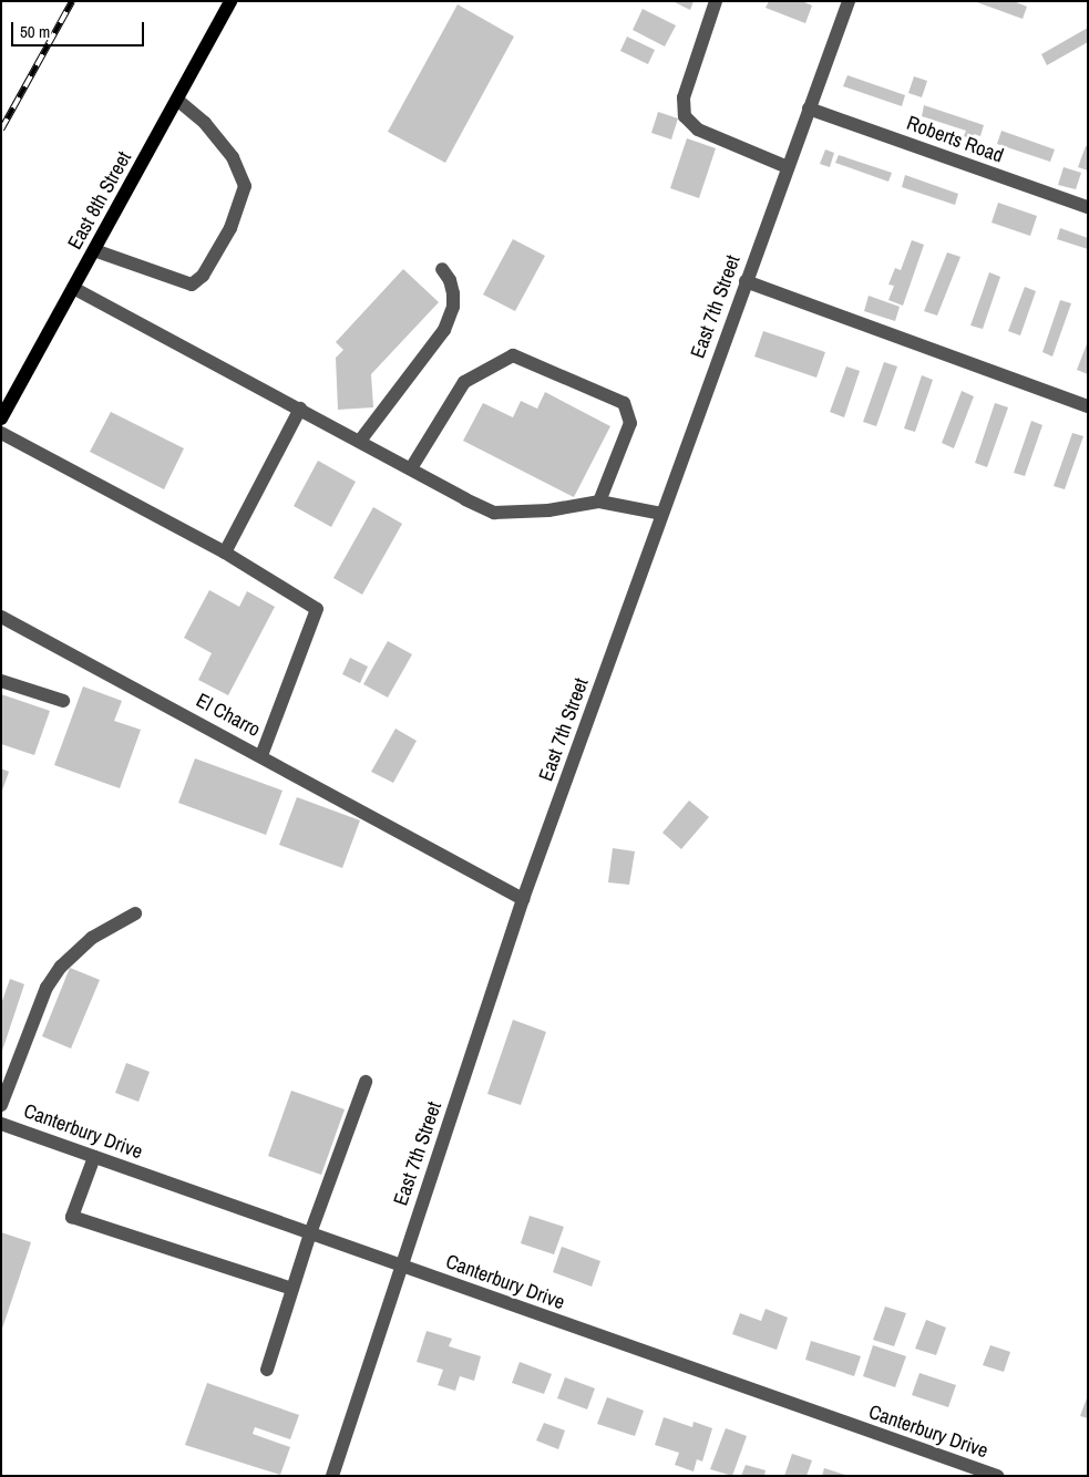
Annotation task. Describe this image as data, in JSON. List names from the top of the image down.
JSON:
{
  "streets": {
    "main road": ["East 8th Street"],
    "street": [
      "Roberts Road",
      "East 7th Street",
      "El Charro",
      "Canterbury Drive"
    ]
  },
  "crossings": [
    ["Roberts Road", "East 7th Street"],
    ["East 7th Street", "Canterbury Drive"]
  ],
  "scale_bar": "50 m"
}
